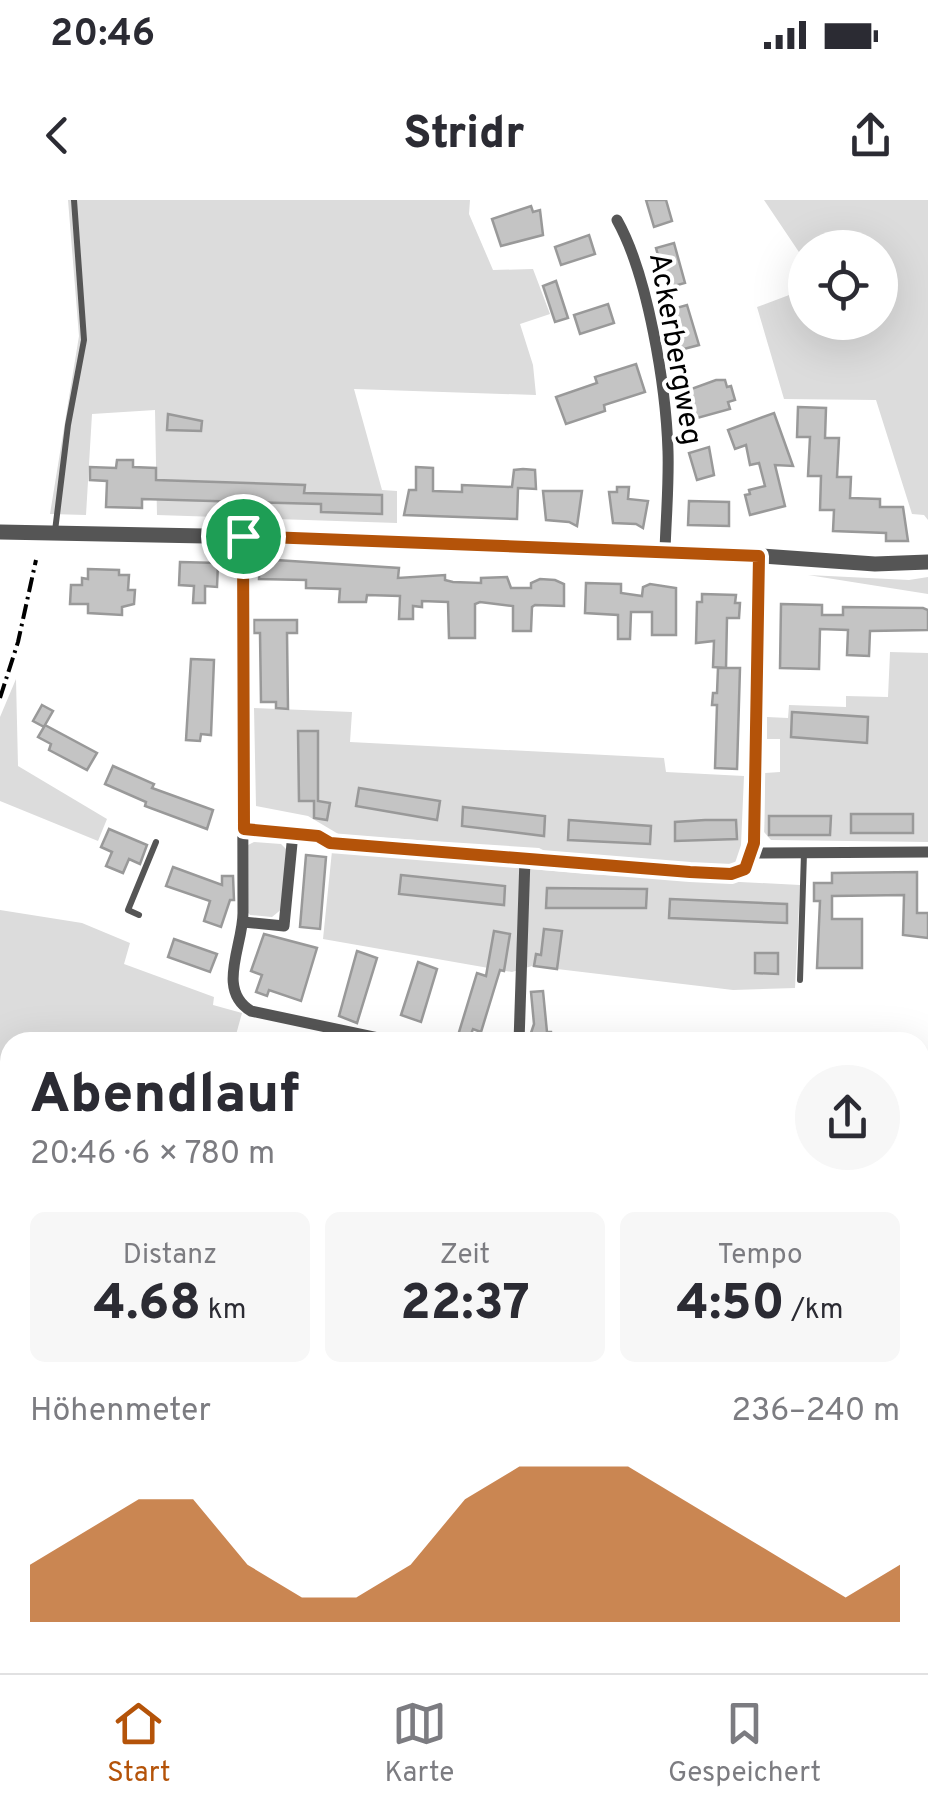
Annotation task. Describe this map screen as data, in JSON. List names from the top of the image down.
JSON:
{
  "streets": {
    "street": ["Ackerbergweg"]
  },
  "page": {
    "status": "20:46",
    "header": "Stridr",
    "heading": ["Abendlauf", "20:46 · 6 × 780 m"],
    "stats": [
      ["Distanz", "4.68 km"],
      ["Zeit", "22:37"],
      ["Tempo", "4:50 /km"]
    ],
    "chart": ["Höhenmeter", "236–240 m"],
    "tabs": ["Start", "Karte", "Gespeichert"]
  }
}
